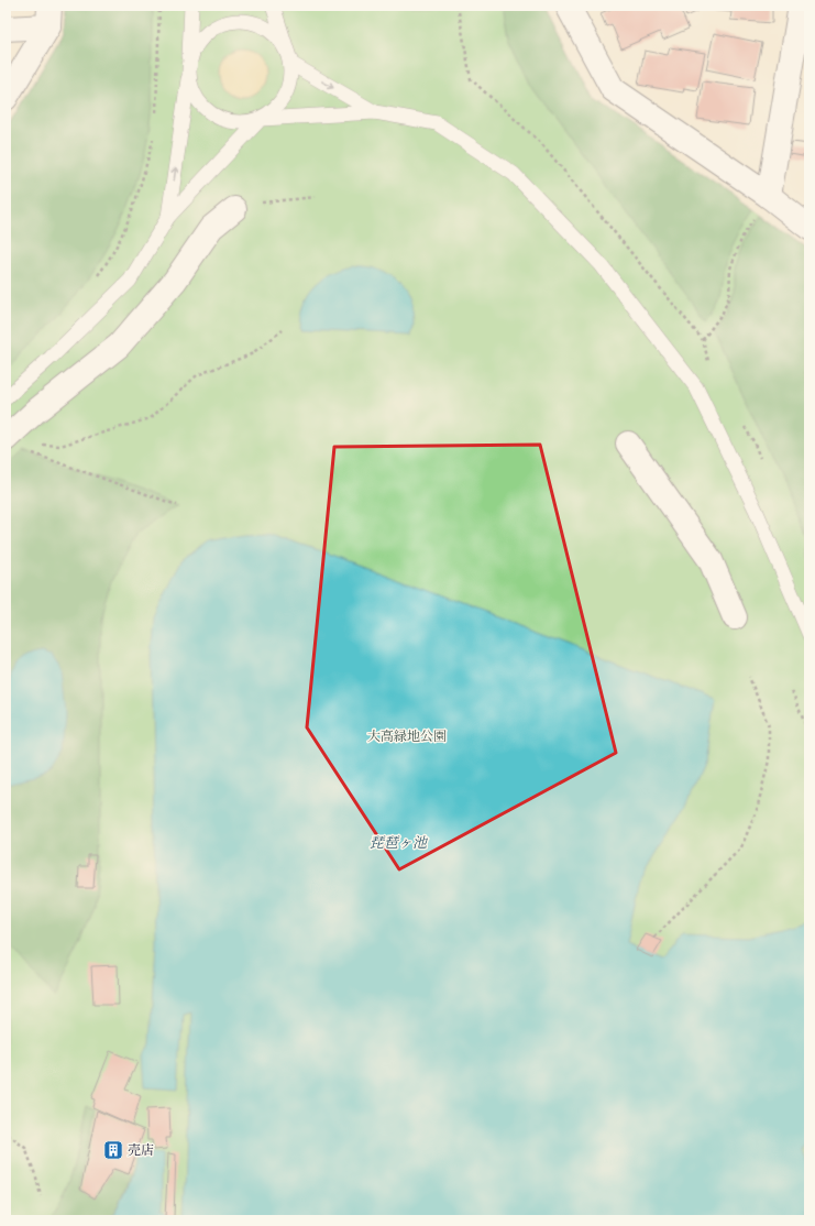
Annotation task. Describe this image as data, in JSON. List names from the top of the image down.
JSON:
{
  "water": ["琵琶ヶ池"],
  "parks": ["大高緑地公園"],
  "places": {
    "building": ["売店"]
  }
}
